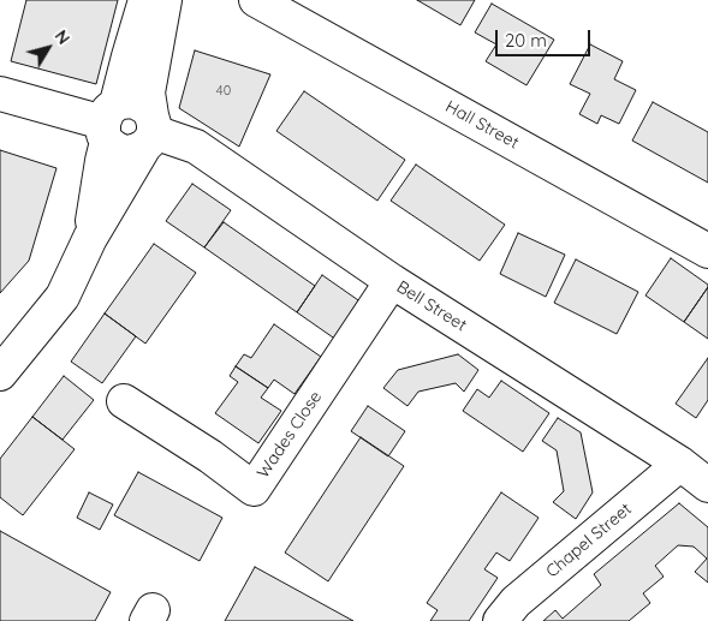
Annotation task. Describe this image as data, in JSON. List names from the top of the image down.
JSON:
{
  "streets": {
    "street": [
      "Hall Street",
      "Bell Street",
      "Wades Close",
      "Chapel Street"
    ]
  },
  "crossings": [
    ["Bell Street", "Wades Close"],
    ["Bell Street", "Chapel Street"]
  ],
  "house_numbers": ["40"],
  "scale_bar": "20 m",
  "north": "top right"
}
